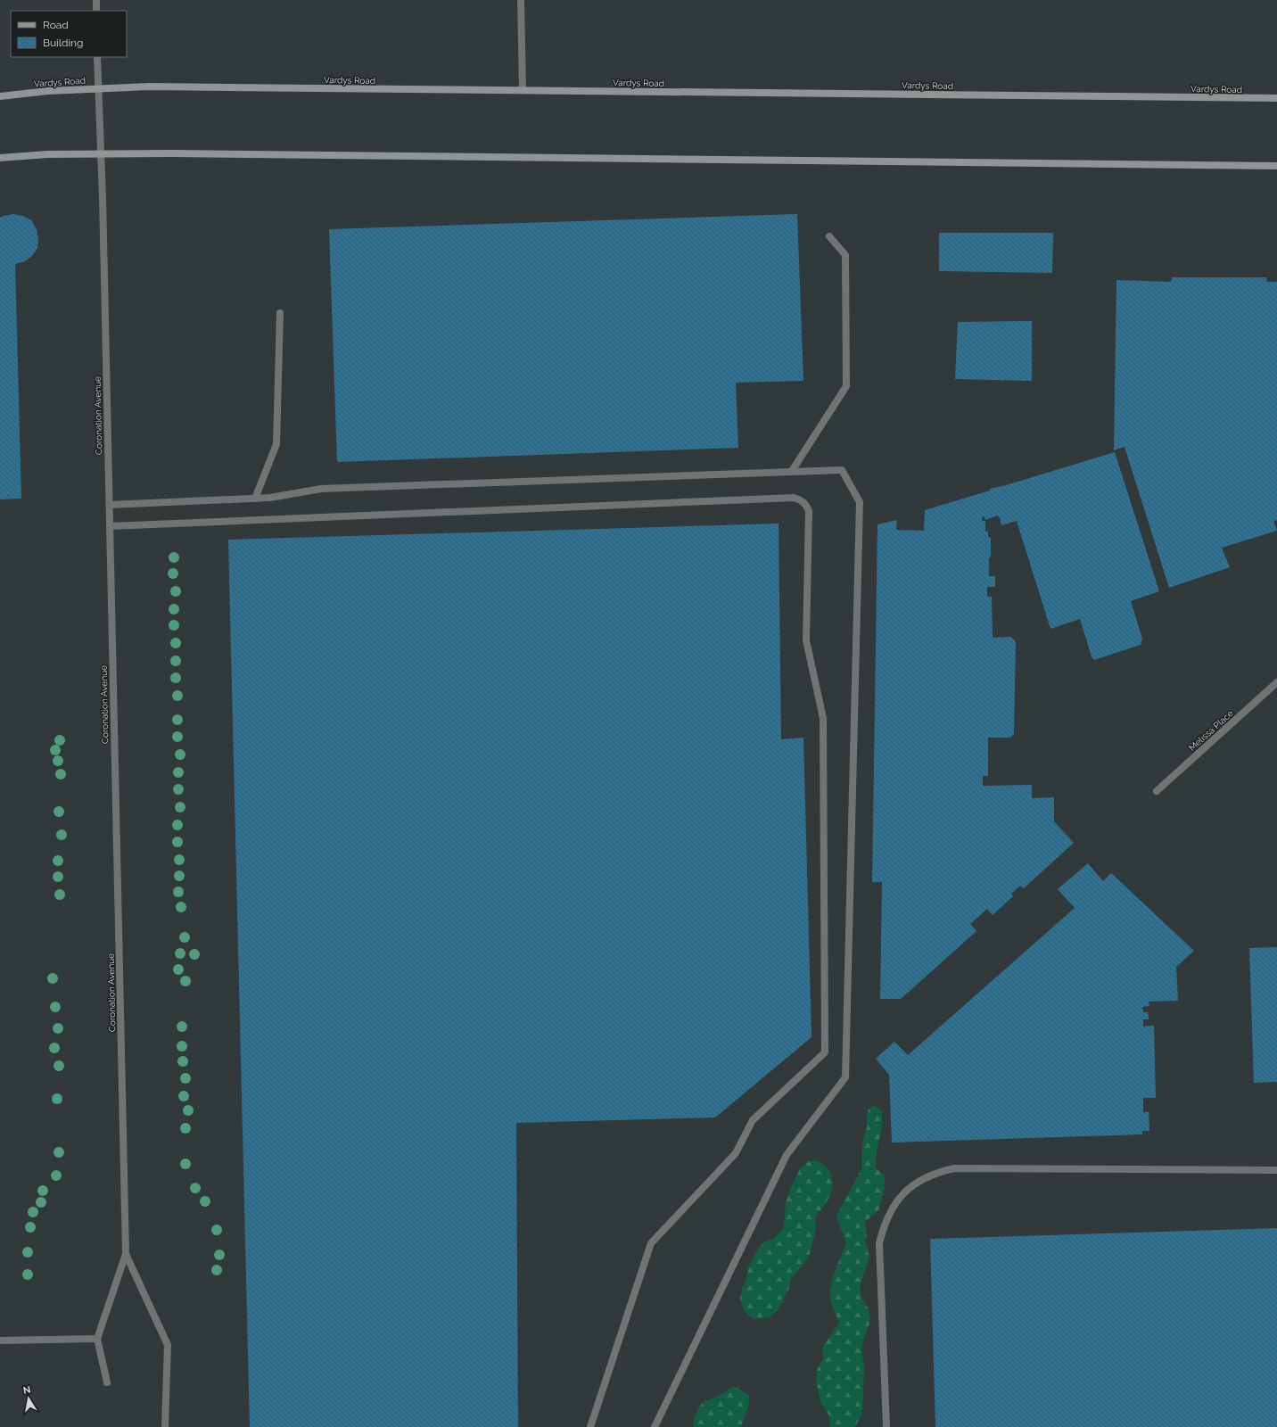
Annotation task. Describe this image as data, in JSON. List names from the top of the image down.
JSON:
{
  "streets": {
    "main road": ["Vardys Road"],
    "street": ["Coronation Avenue", "Melissa Place"]
  },
  "crossings": [
    ["Vardys Road", "Coronation Avenue"]
  ],
  "legend": ["Road", "Building"],
  "north": "top"
}
